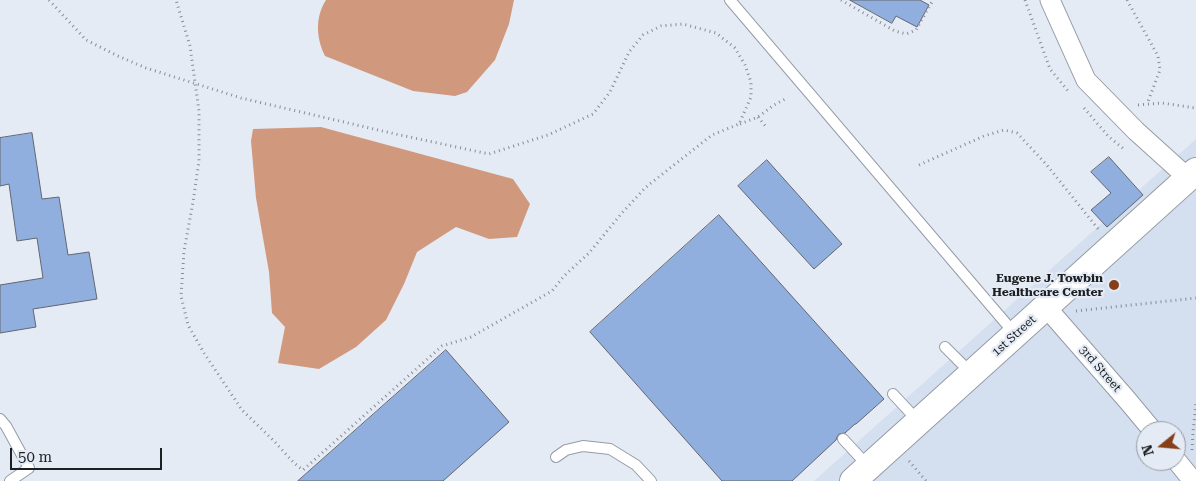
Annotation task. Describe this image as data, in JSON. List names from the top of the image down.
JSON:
{
  "streets": {
    "street": ["1st Street", "3rd Street"]
  },
  "crossings": [
    ["1st Street", "3rd Street"]
  ],
  "places": ["Eugene J. Towbin Healthcare Center"],
  "scale_bar": "50 m",
  "north": "left"
}
